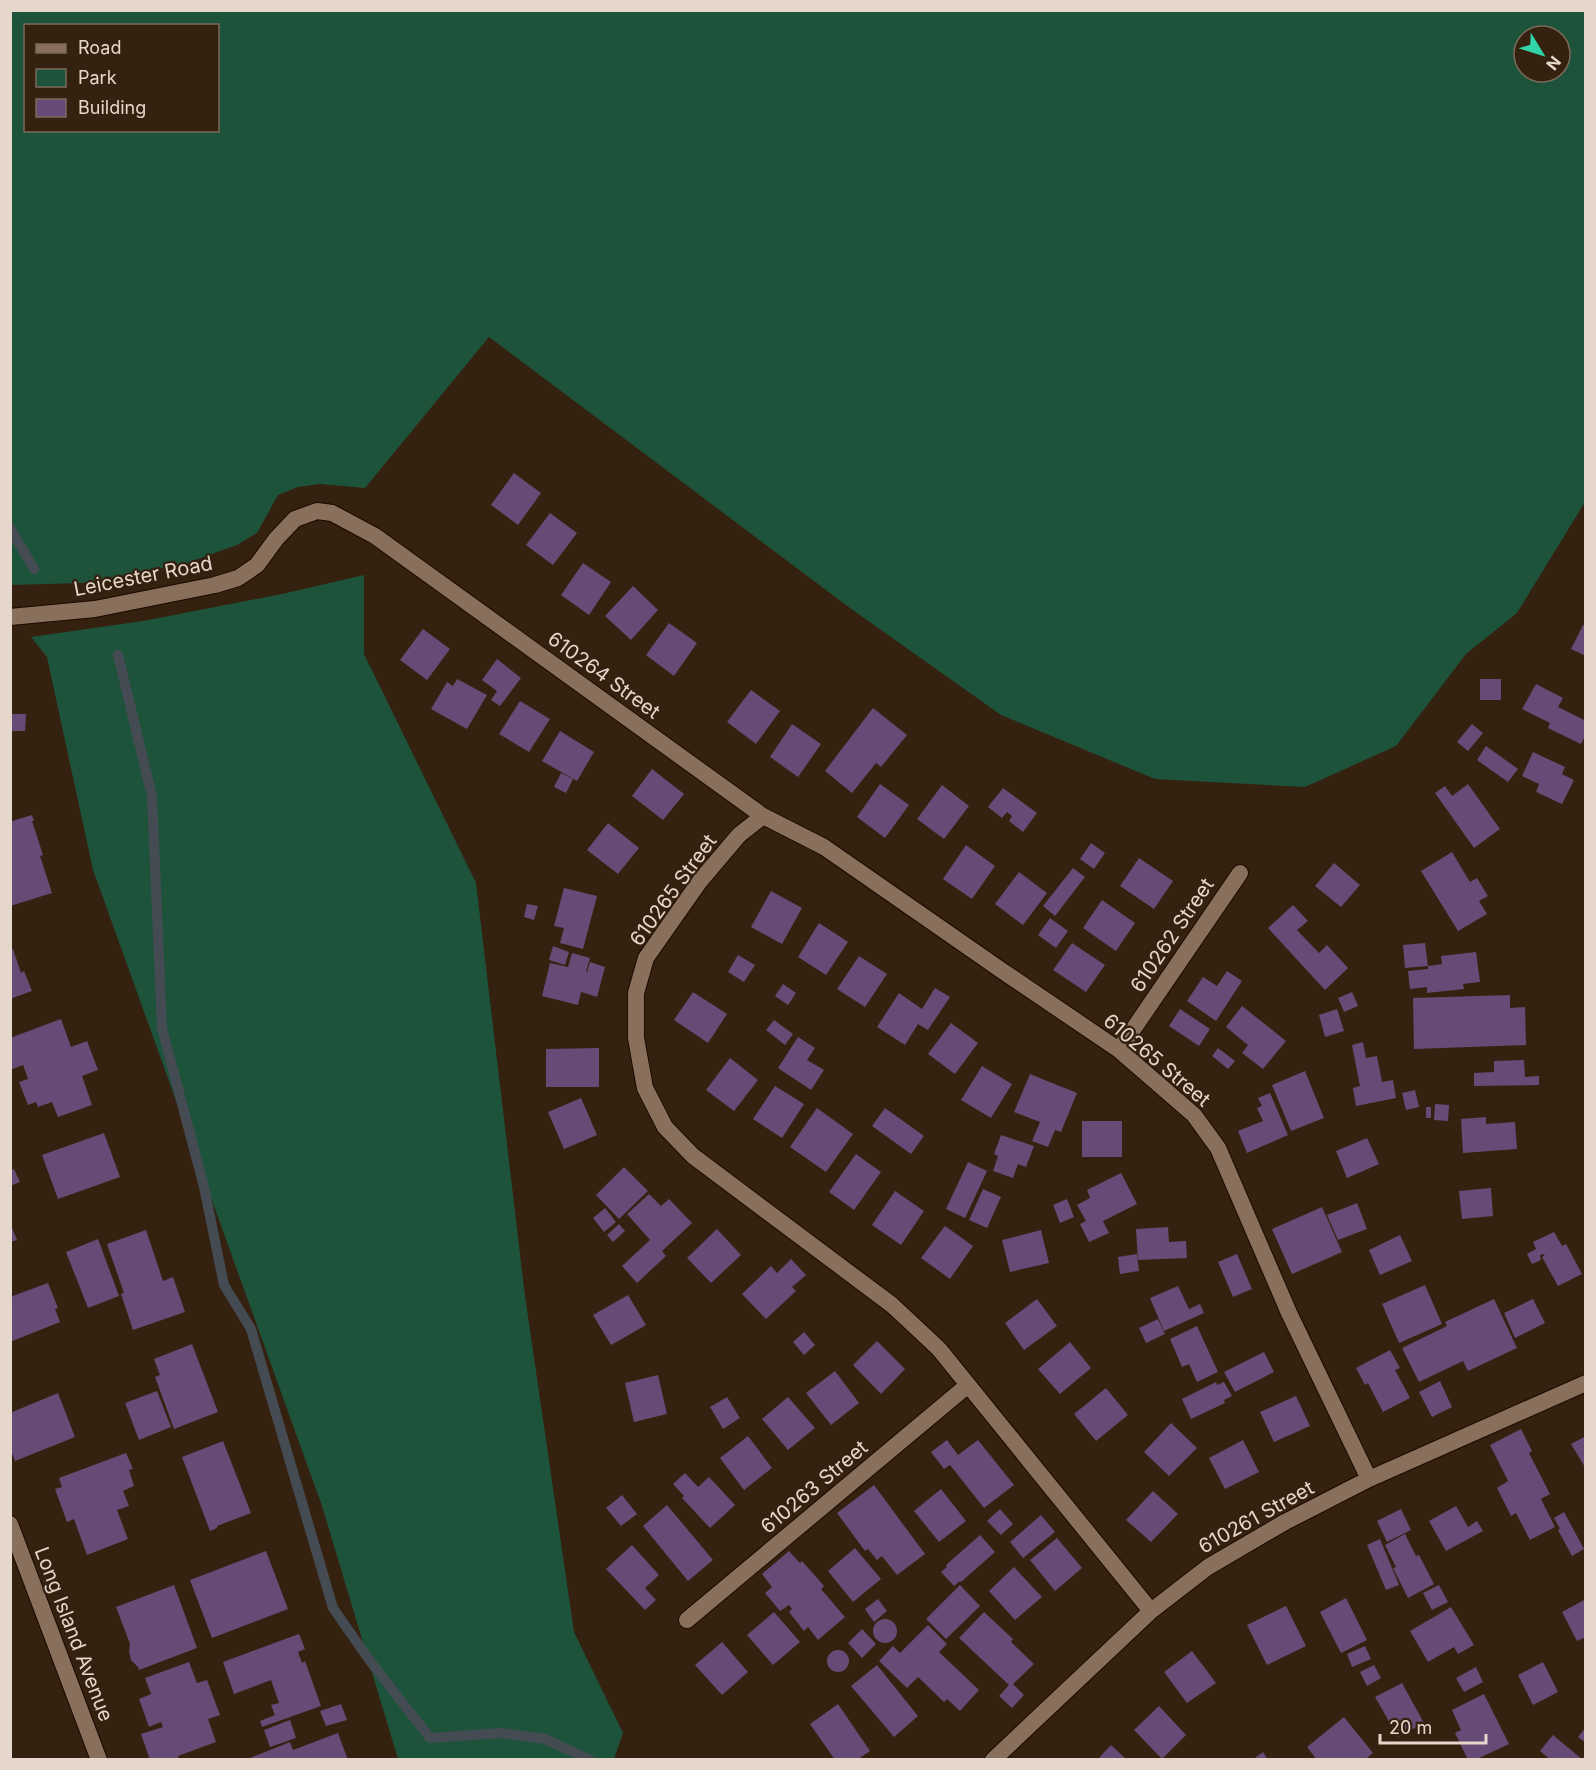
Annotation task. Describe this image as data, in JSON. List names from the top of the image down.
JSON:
{
  "streets": {
    "street": [
      "Leicester Road",
      "610264 Street",
      "610265 Street",
      "610262 Street",
      "610263 Street",
      "610261 Street",
      "Long Island Avenue"
    ]
  },
  "crossings": [
    ["Leicester Road", "610264 Street"],
    ["610264 Street", "610265 Street"],
    ["610265 Street", "610262 Street"],
    ["610265 Street", "610263 Street"],
    ["610265 Street", "610261 Street"]
  ],
  "legend": ["Road", "Park", "Building"],
  "scale_bar": "20 m",
  "north": "bottom right"
}
